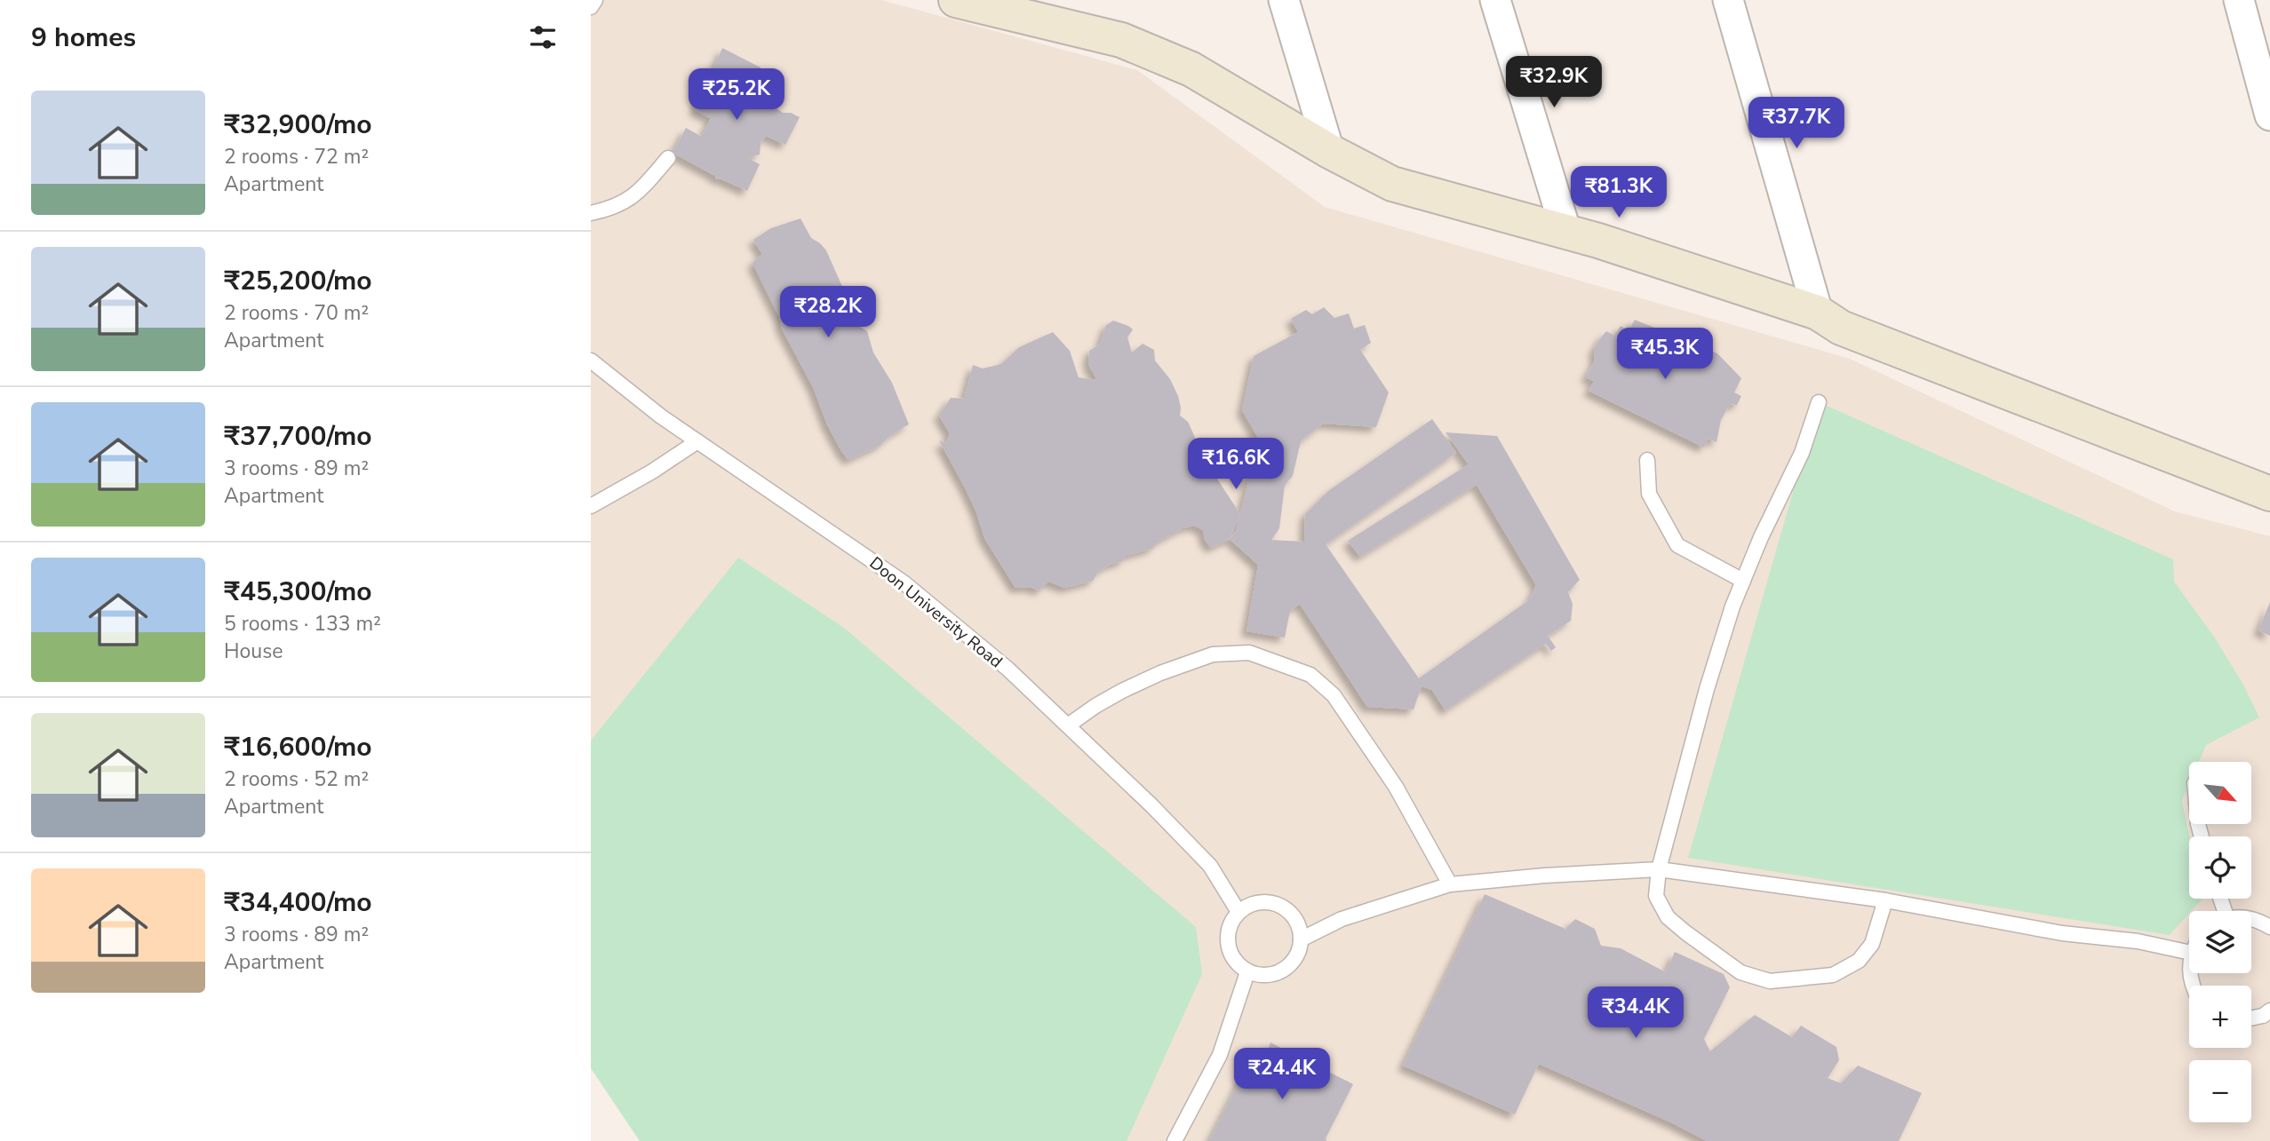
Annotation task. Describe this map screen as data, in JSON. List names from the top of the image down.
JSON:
{
  "streets": {
    "lane": ["Doon University Road"]
  },
  "north": "bottom right",
  "page": {
    "heading": "9 homes",
    "price": [
      "₹32.9K",
      "₹25.2K",
      "₹37.7K",
      "₹81.3K",
      "₹28.2K",
      "₹45.3K",
      "₹16.6K",
      "₹34.4K",
      "₹24.4K"
    ],
    "list": [
      {
        "name": "₹32,900/mo",
        "note": "2 rooms · 72 m² · Apartment"
      },
      {
        "name": "₹25,200/mo",
        "note": "2 rooms · 70 m² · Apartment"
      },
      {
        "name": "₹37,700/mo",
        "note": "3 rooms · 89 m² · Apartment"
      },
      {
        "name": "₹45,300/mo",
        "note": "5 rooms · 133 m² · House"
      },
      {
        "name": "₹16,600/mo",
        "note": "2 rooms · 52 m² · Apartment"
      },
      {
        "name": "₹34,400/mo",
        "note": "3 rooms · 89 m² · Apartment"
      }
    ],
    "map_buttons": ["+", "−"]
  }
}
